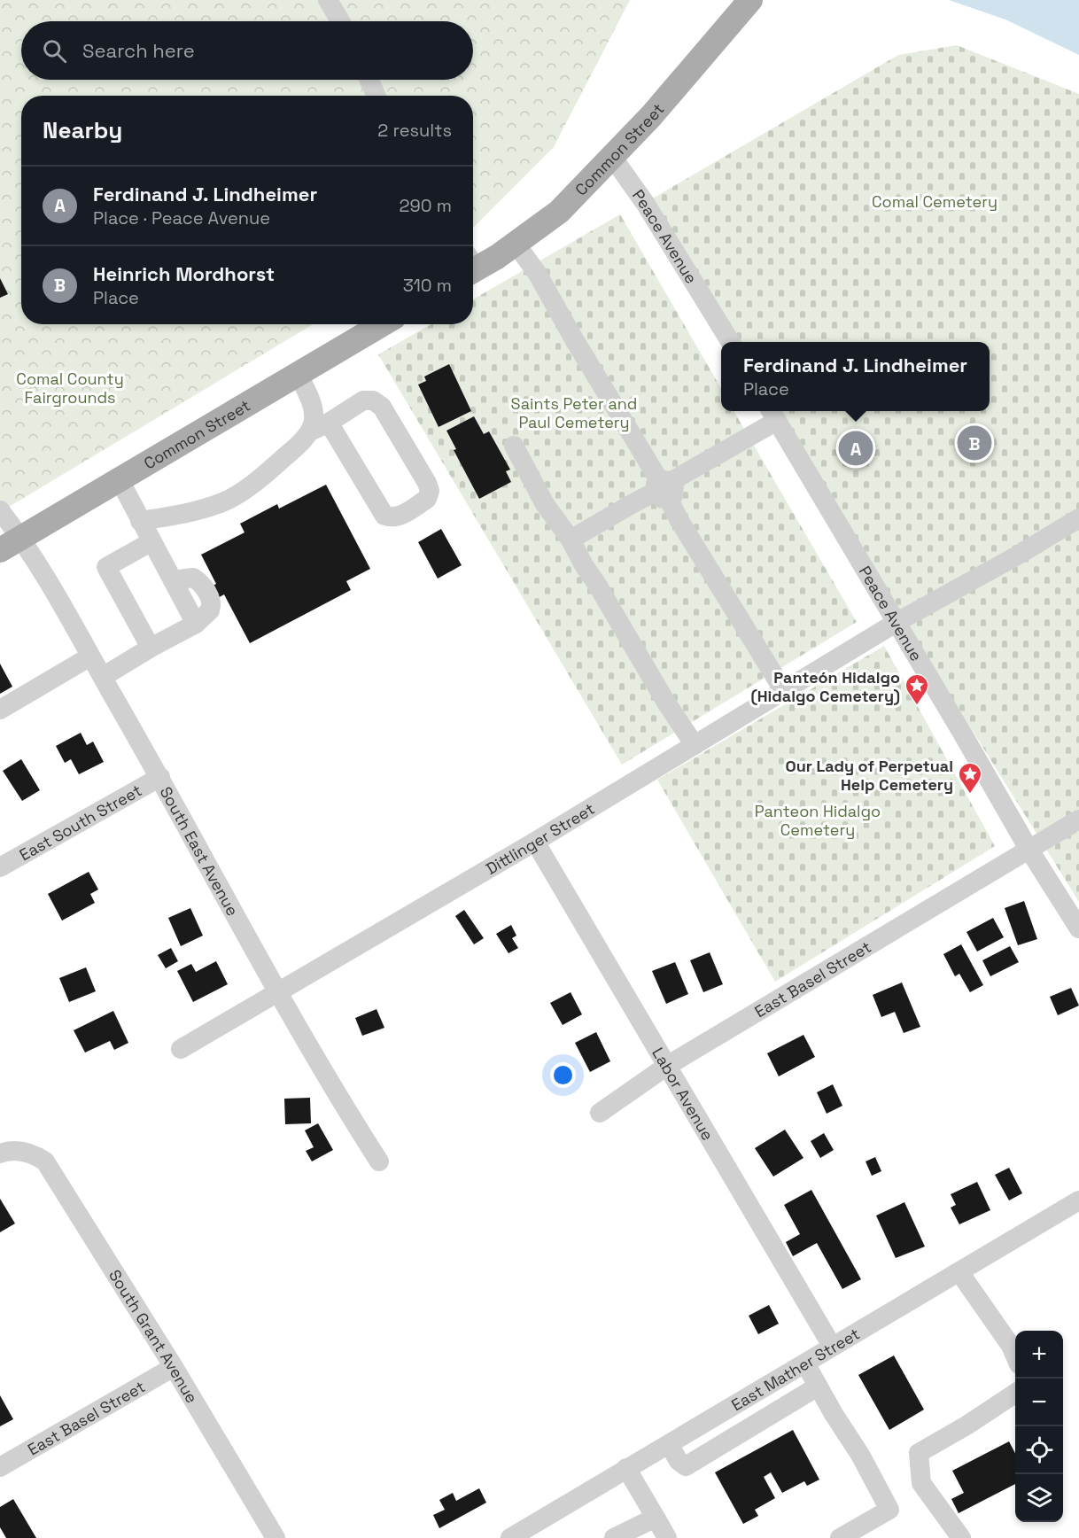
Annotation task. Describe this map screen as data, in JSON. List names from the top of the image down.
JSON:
{
  "streets": {
    "main road": ["Common Street"],
    "street": [
      "Peace Avenue",
      "East South Street",
      "Dittlinger Street",
      "South East Avenue",
      "East Basel Street",
      "Labor Avenue",
      "South Grant Avenue",
      "East Mather Street"
    ]
  },
  "crossings": [
    ["Common Street", "Peace Avenue"],
    ["Common Street", "South East Avenue"],
    ["Peace Avenue", "Dittlinger Street"],
    ["Peace Avenue", "East Basel Street"],
    ["East South Street", "South East Avenue"],
    ["Dittlinger Street", "South East Avenue"],
    ["Dittlinger Street", "Labor Avenue"],
    ["East Basel Street", "Labor Avenue"],
    ["East Basel Street", "South Grant Avenue"],
    ["Labor Avenue", "East Mather Street"]
  ],
  "parks": [
    "Comal Cemetery",
    "Comal County Fairgrounds",
    "Saints Peter and Paul Cemetery",
    "Panteon Hidalgo Cemetery"
  ],
  "places": {
    "place": ["Panteón Hidalgo (Hidalgo Cemetery)", "Our Lady of Perpetual Help Cemetery"]
  },
  "page": {
    "search": "Search here",
    "heading": ["Nearby", "2 results"],
    "list": [
      {
        "mark": "A",
        "name": "Ferdinand J. Lindheimer",
        "note": "Place · Peace Avenue",
        "value": "290 m"
      },
      {
        "mark": "B",
        "name": "Heinrich Mordhorst",
        "note": "Place",
        "value": "310 m"
      }
    ],
    "popup": ["Ferdinand J. Lindheimer", "Place"],
    "pins": ["B", "A"],
    "map_buttons": ["+", "−"]
  }
}
